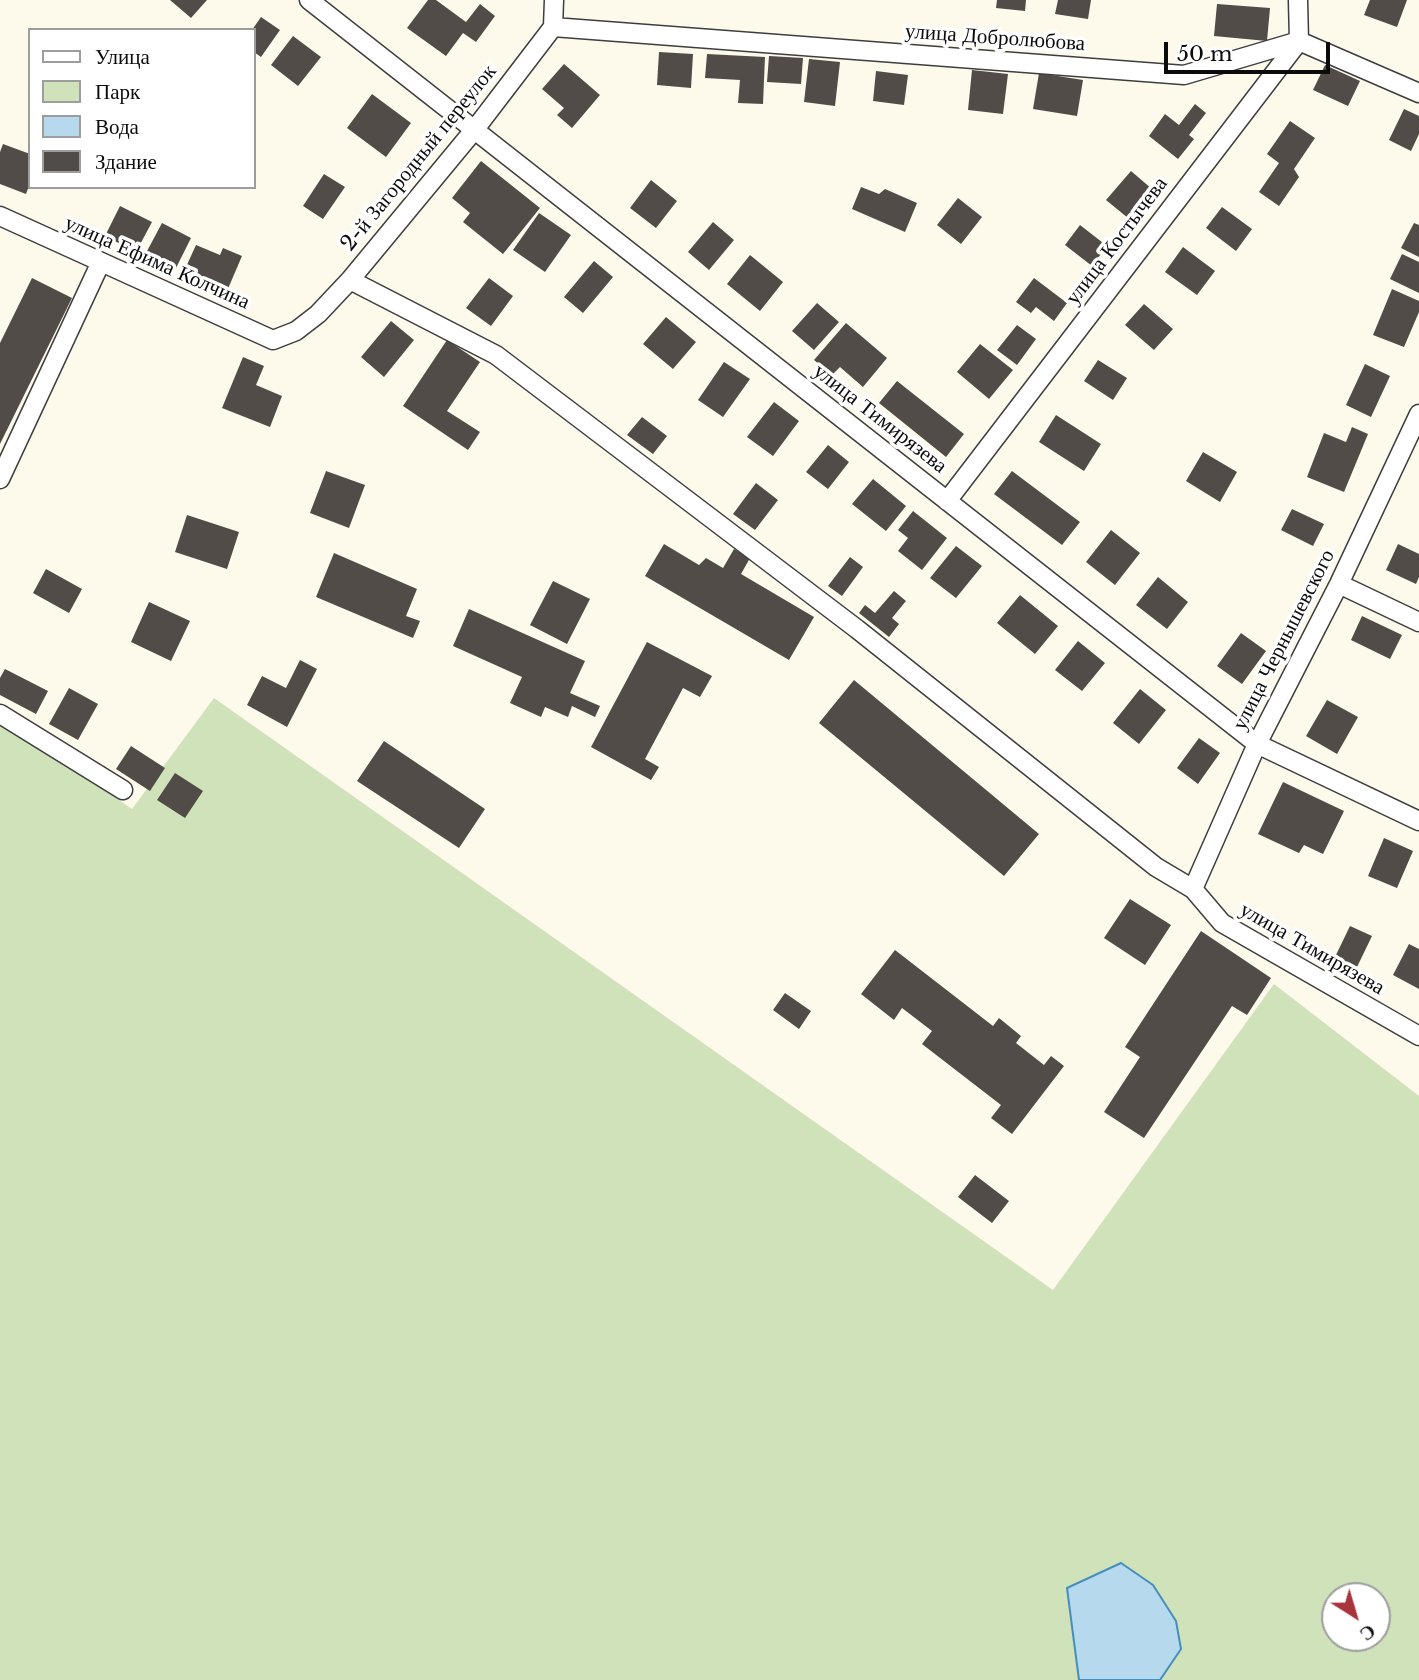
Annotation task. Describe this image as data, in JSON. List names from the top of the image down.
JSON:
{
  "streets": {
    "street": [
      "улица Добролюбова",
      "2-й Загородный переулок",
      "улица Костычева",
      "улица Ефима Колчина",
      "улица Тимирязева",
      "улица Чернышевского"
    ]
  },
  "crossings": [
    ["улица Добролюбова", "2-й Загородный переулок"],
    ["улица Добролюбова", "улица Костычева"],
    ["2-й Загородный переулок", "улица Ефима Колчина"],
    ["2-й Загородный переулок", "улица Тимирязева"],
    ["улица Костычева", "улица Тимирязева"],
    ["улица Тимирязева", "улица Чернышевского"]
  ],
  "legend": [
    "Улица",
    "Парк",
    "Вода",
    "Здание"
  ],
  "scale_bar": "50 m",
  "north": "bottom right"
}
